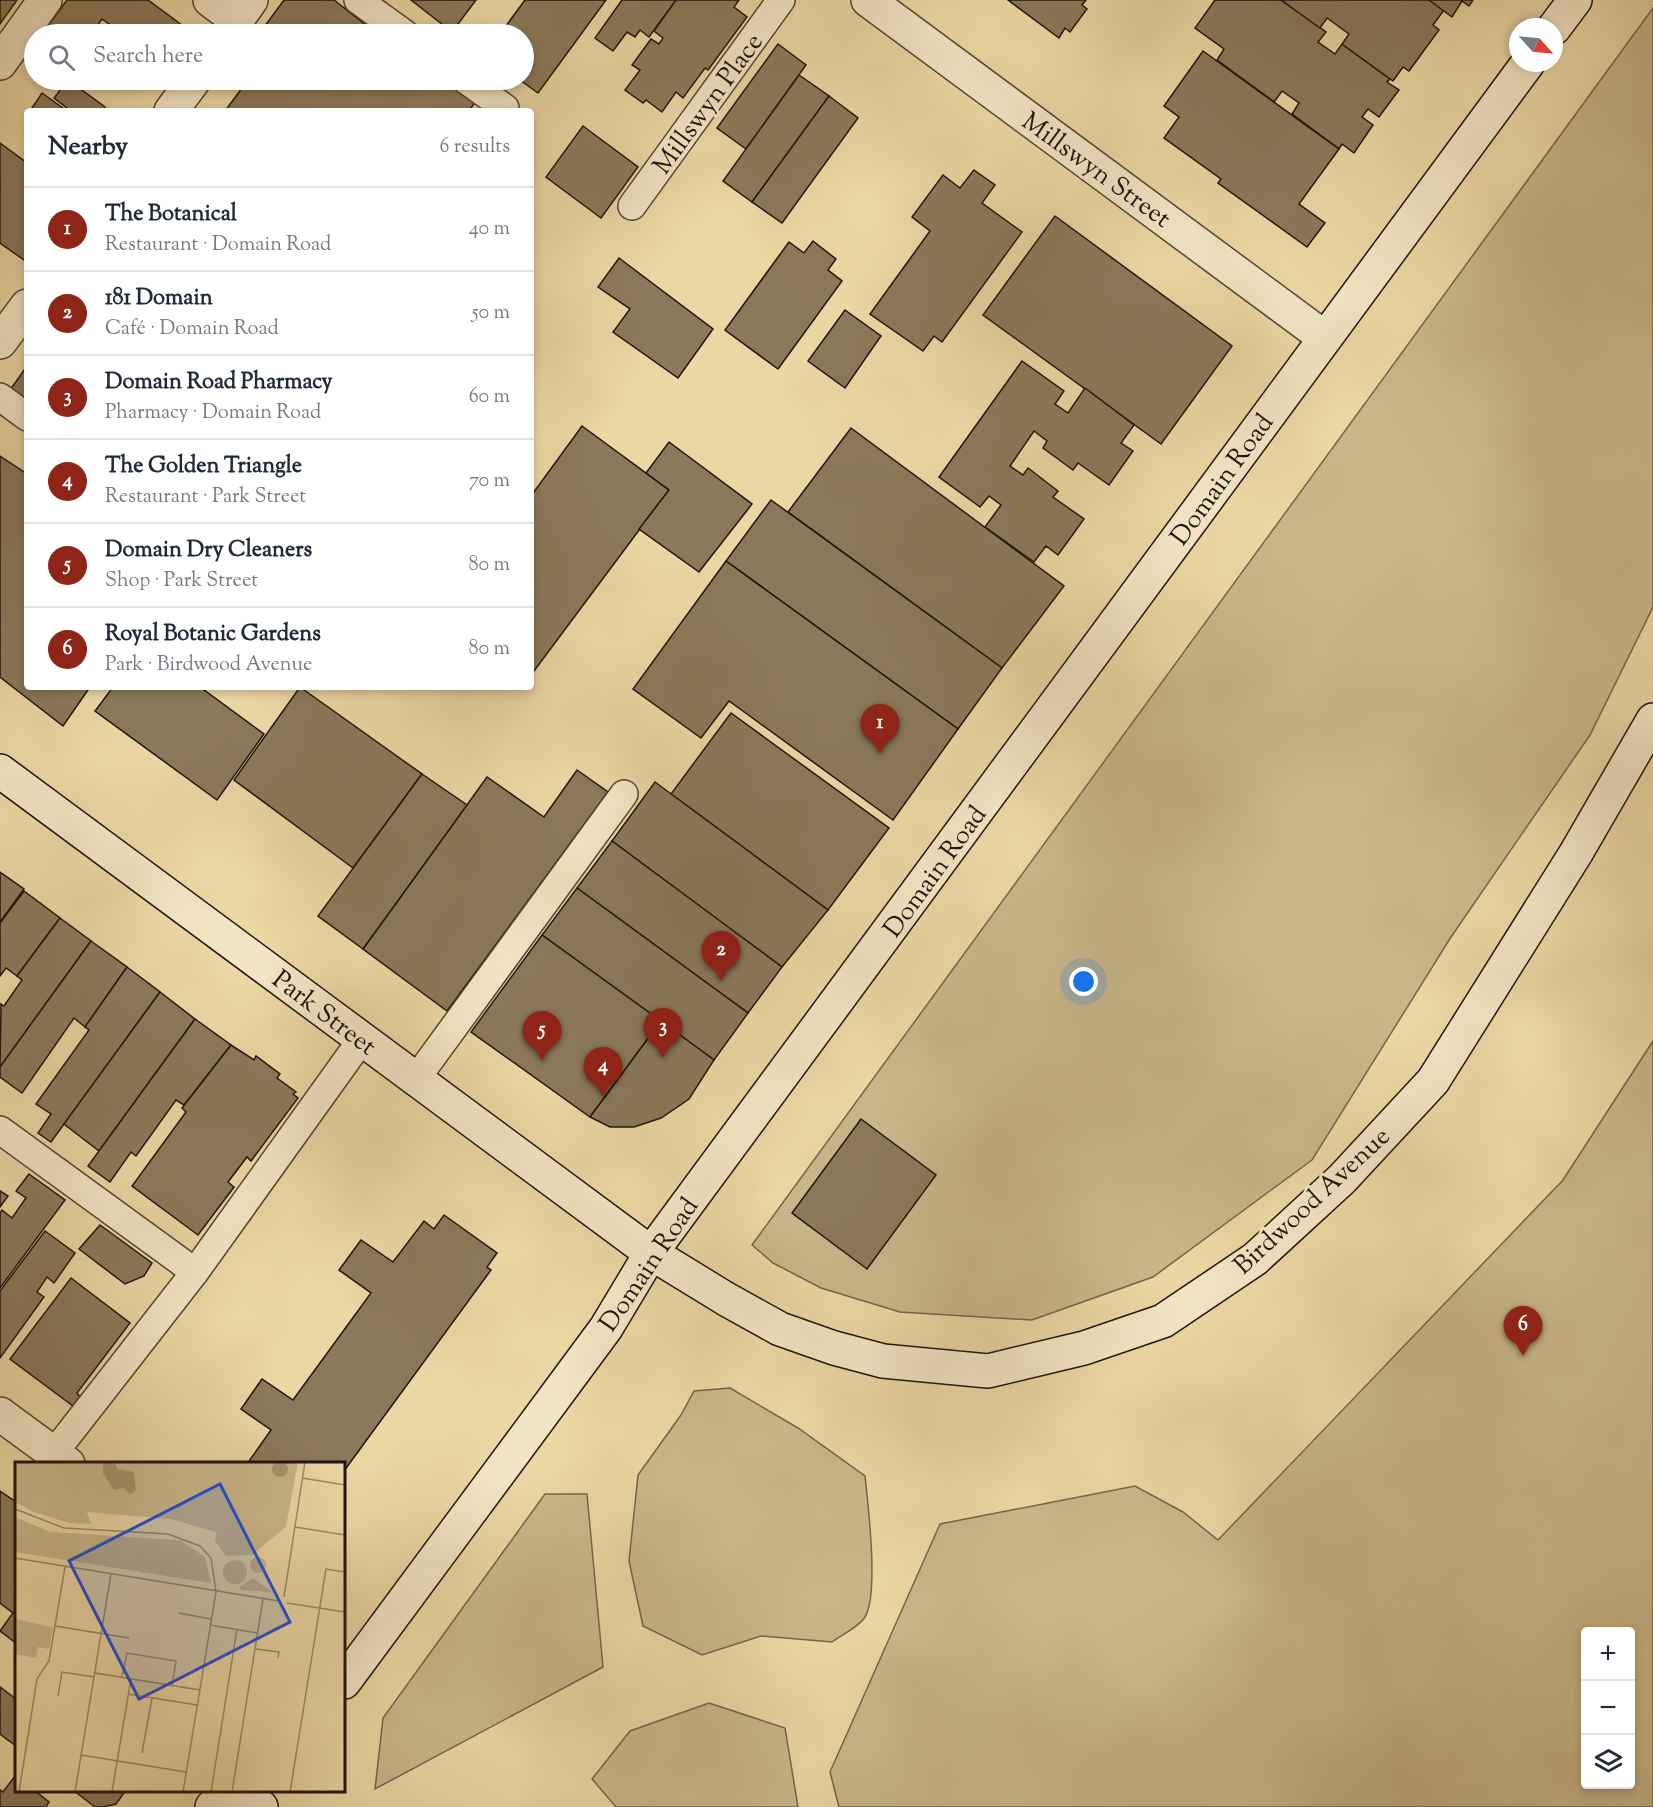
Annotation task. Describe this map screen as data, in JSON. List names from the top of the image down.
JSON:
{
  "streets": {
    "street": [
      "Millswyn Street",
      "Domain Road",
      "Park Street",
      "Birdwood Avenue"
    ],
    "lane": ["Millswyn Place"]
  },
  "crossings": [
    ["Millswyn Street", "Domain Road"],
    ["Domain Road", "Park Street"],
    ["Domain Road", "Birdwood Avenue"],
    ["Park Street", "Birdwood Avenue"]
  ],
  "north": "bottom right",
  "page": {
    "search": "Search here",
    "heading": ["Nearby", "6 results"],
    "list": [
      {
        "mark": "1",
        "name": "The Botanical",
        "note": "Restaurant · Domain Road",
        "value": "40 m"
      },
      {
        "mark": "2",
        "name": "181 Domain",
        "note": "Café · Domain Road",
        "value": "50 m"
      },
      {
        "mark": "3",
        "name": "Domain Road Pharmacy",
        "note": "Pharmacy · Domain Road",
        "value": "60 m"
      },
      {
        "mark": "4",
        "name": "The Golden Triangle",
        "note": "Restaurant · Park Street",
        "value": "70 m"
      },
      {
        "mark": "5",
        "name": "Domain Dry Cleaners",
        "note": "Shop · Park Street",
        "value": "80 m"
      },
      {
        "mark": "6",
        "name": "Royal Botanic Gardens",
        "note": "Park · Birdwood Avenue",
        "value": "80 m"
      }
    ],
    "pins": [
      "1",
      "2",
      "3",
      "5",
      "4",
      "6"
    ],
    "map_buttons": ["+", "−"]
  }
}
